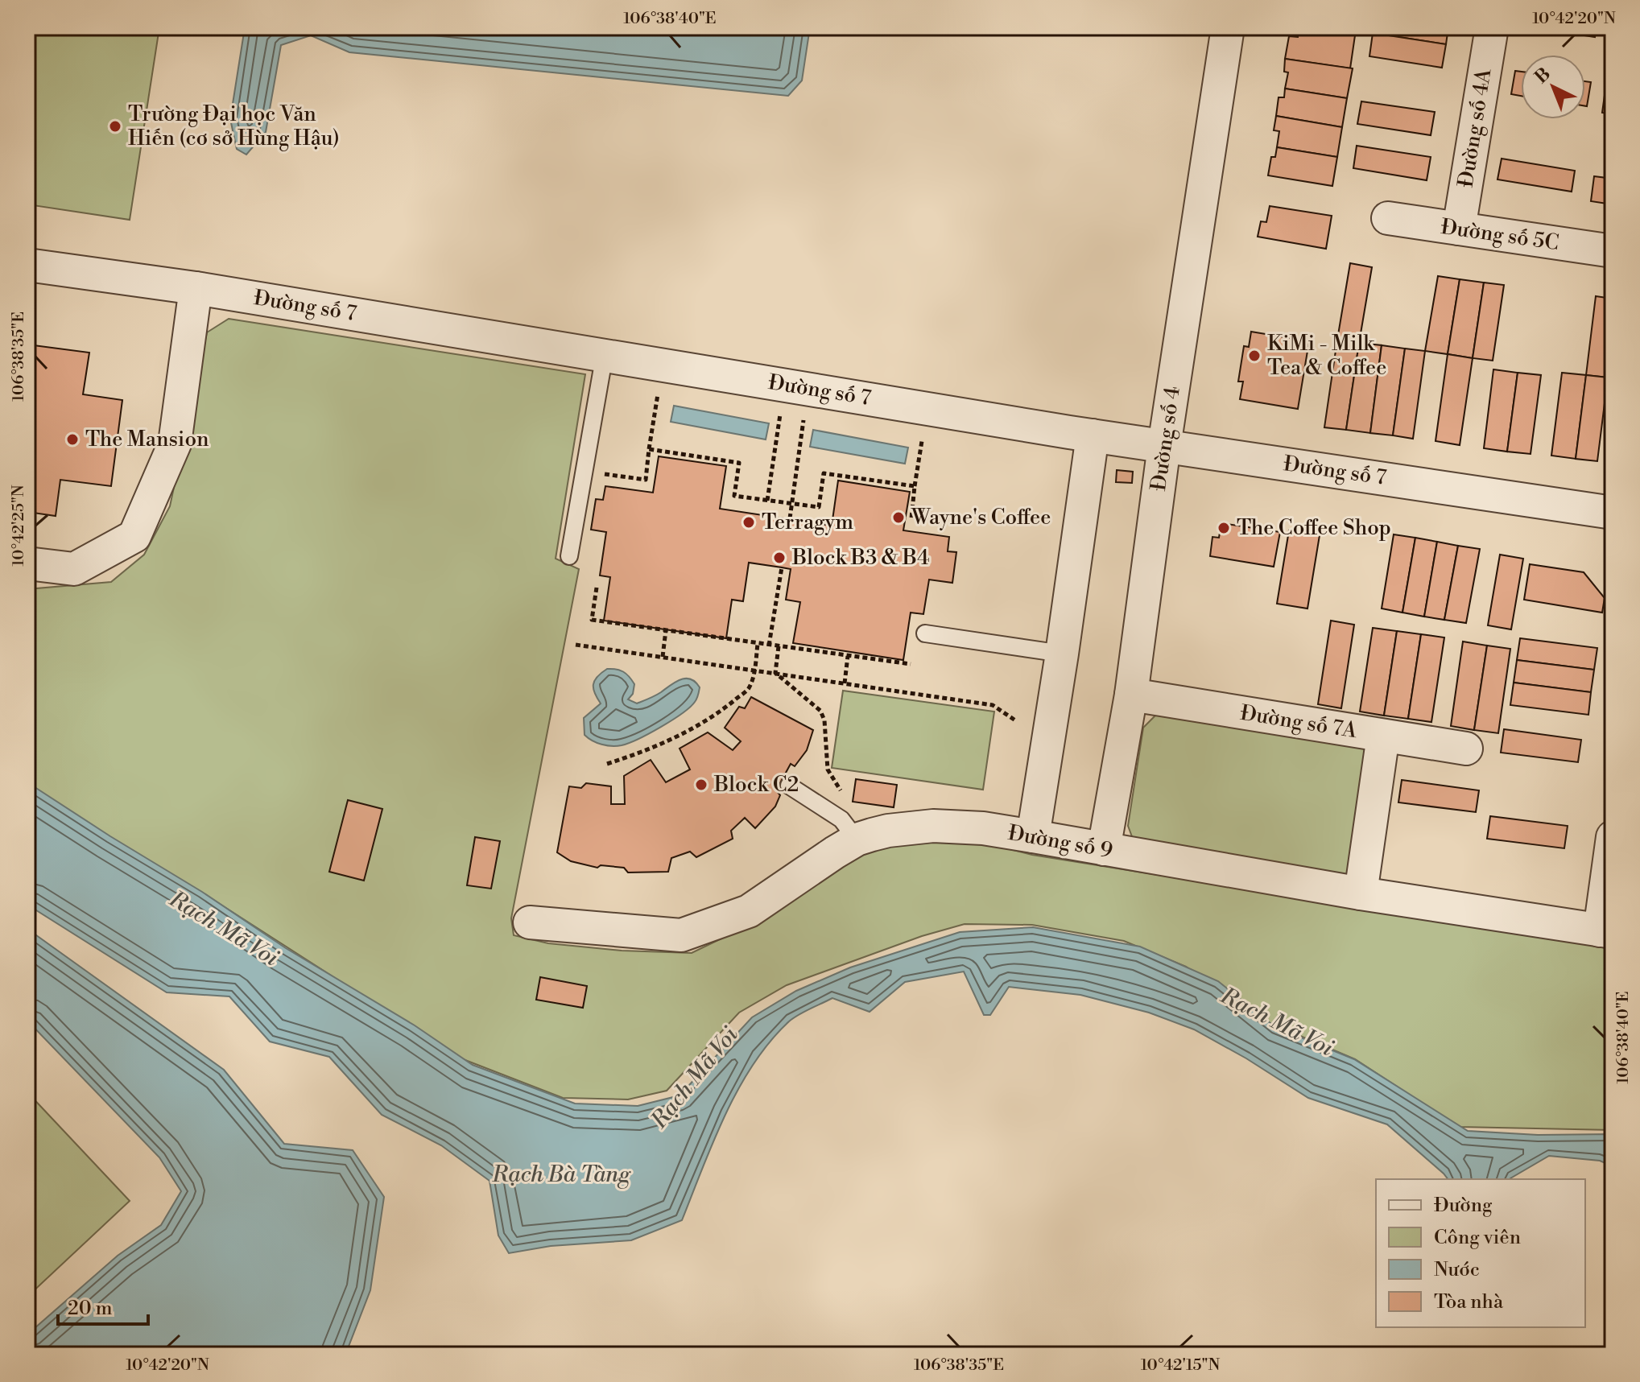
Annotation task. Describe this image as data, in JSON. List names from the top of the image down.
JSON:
{
  "streets": {
    "street": [
      "Đường số 4A",
      "Đường số 5C",
      "Đường số 7",
      "Đường số 4",
      "Đường số 7A",
      "Đường số 9"
    ]
  },
  "crossings": [
    ["Đường số 4A", "Đường số 5C"],
    ["Đường số 7", "Đường số 4"],
    ["Đường số 4", "Đường số 7A"],
    ["Đường số 4", "Đường số 9"]
  ],
  "water": ["Rạch Mã Voi", "Rạch Bà Tàng"],
  "places": [
    "Trường Đại học Văn Hiến (cơ sở Hùng Hậu)",
    "KiMi - Milk Tea & Coffee",
    "The Mansion",
    "Wayne's Coffee",
    "Terragym",
    "The Coffee Shop",
    "Block B3 & B4",
    "Block C2"
  ],
  "legend": [
    "Đường",
    "Công viên",
    "Nước",
    "Tòa nhà"
  ],
  "scale_bar": "20 m",
  "north": "top left",
  "coordinates": [
    "106°38'40\"E",
    "10°42'20\"N",
    "106°38'35\"E",
    "10°42'25\"N",
    "10°42'15\"N"
  ]
}
